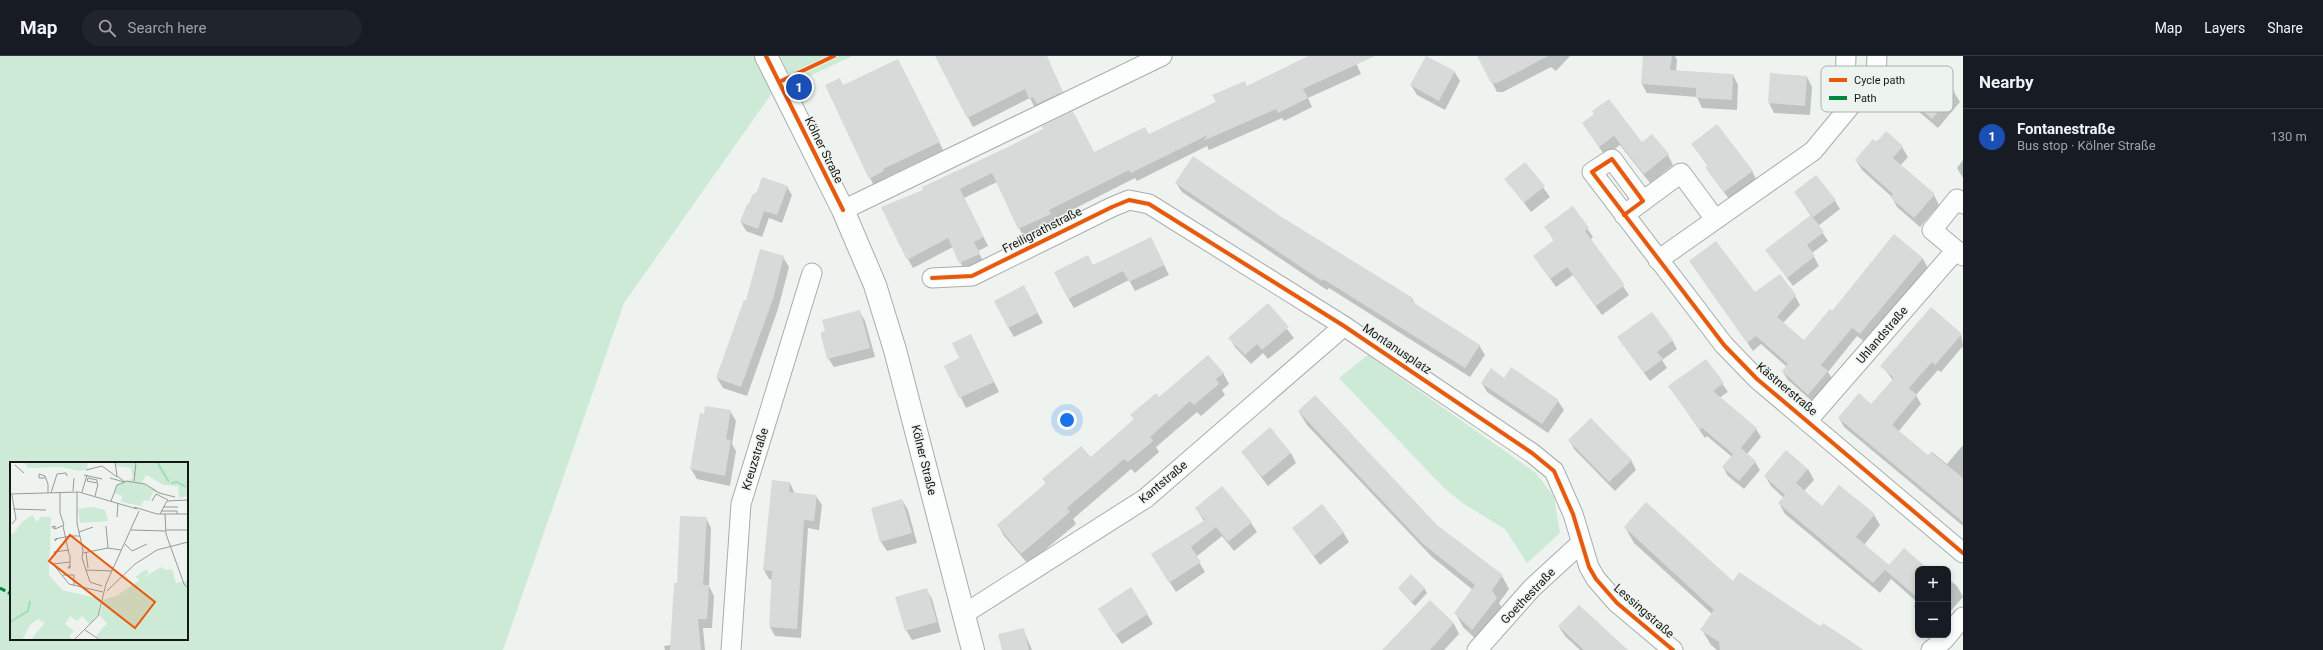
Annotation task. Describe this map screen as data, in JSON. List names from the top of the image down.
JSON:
{
  "streets": {
    "main road": ["Kölner Straße"],
    "street": [
      "Freiligrathstraße",
      "Uhlandstraße",
      "Montanusplatz",
      "Kästnerstraße",
      "Kreuzstraße",
      "Kantstraße",
      "Goethestraße",
      "Lessingstraße"
    ]
  },
  "crossings": [
    ["Kölner Straße", "Kantstraße"],
    ["Freiligrathstraße", "Montanusplatz"],
    ["Uhlandstraße", "Kästnerstraße"],
    ["Montanusplatz", "Kantstraße"],
    ["Montanusplatz", "Goethestraße"],
    ["Montanusplatz", "Lessingstraße"],
    ["Goethestraße", "Lessingstraße"]
  ],
  "legend": ["Cycle path", "Path"],
  "page": {
    "header": "Map",
    "search": "Search here",
    "nav": ["Map", "Layers", "Share"],
    "heading": "Nearby",
    "pins": "1",
    "list": [
      {
        "mark": "1",
        "name": "Fontanestraße",
        "note": "Bus stop · Kölner Straße",
        "value": "130 m"
      }
    ],
    "map_buttons": ["+", "−"]
  }
}
